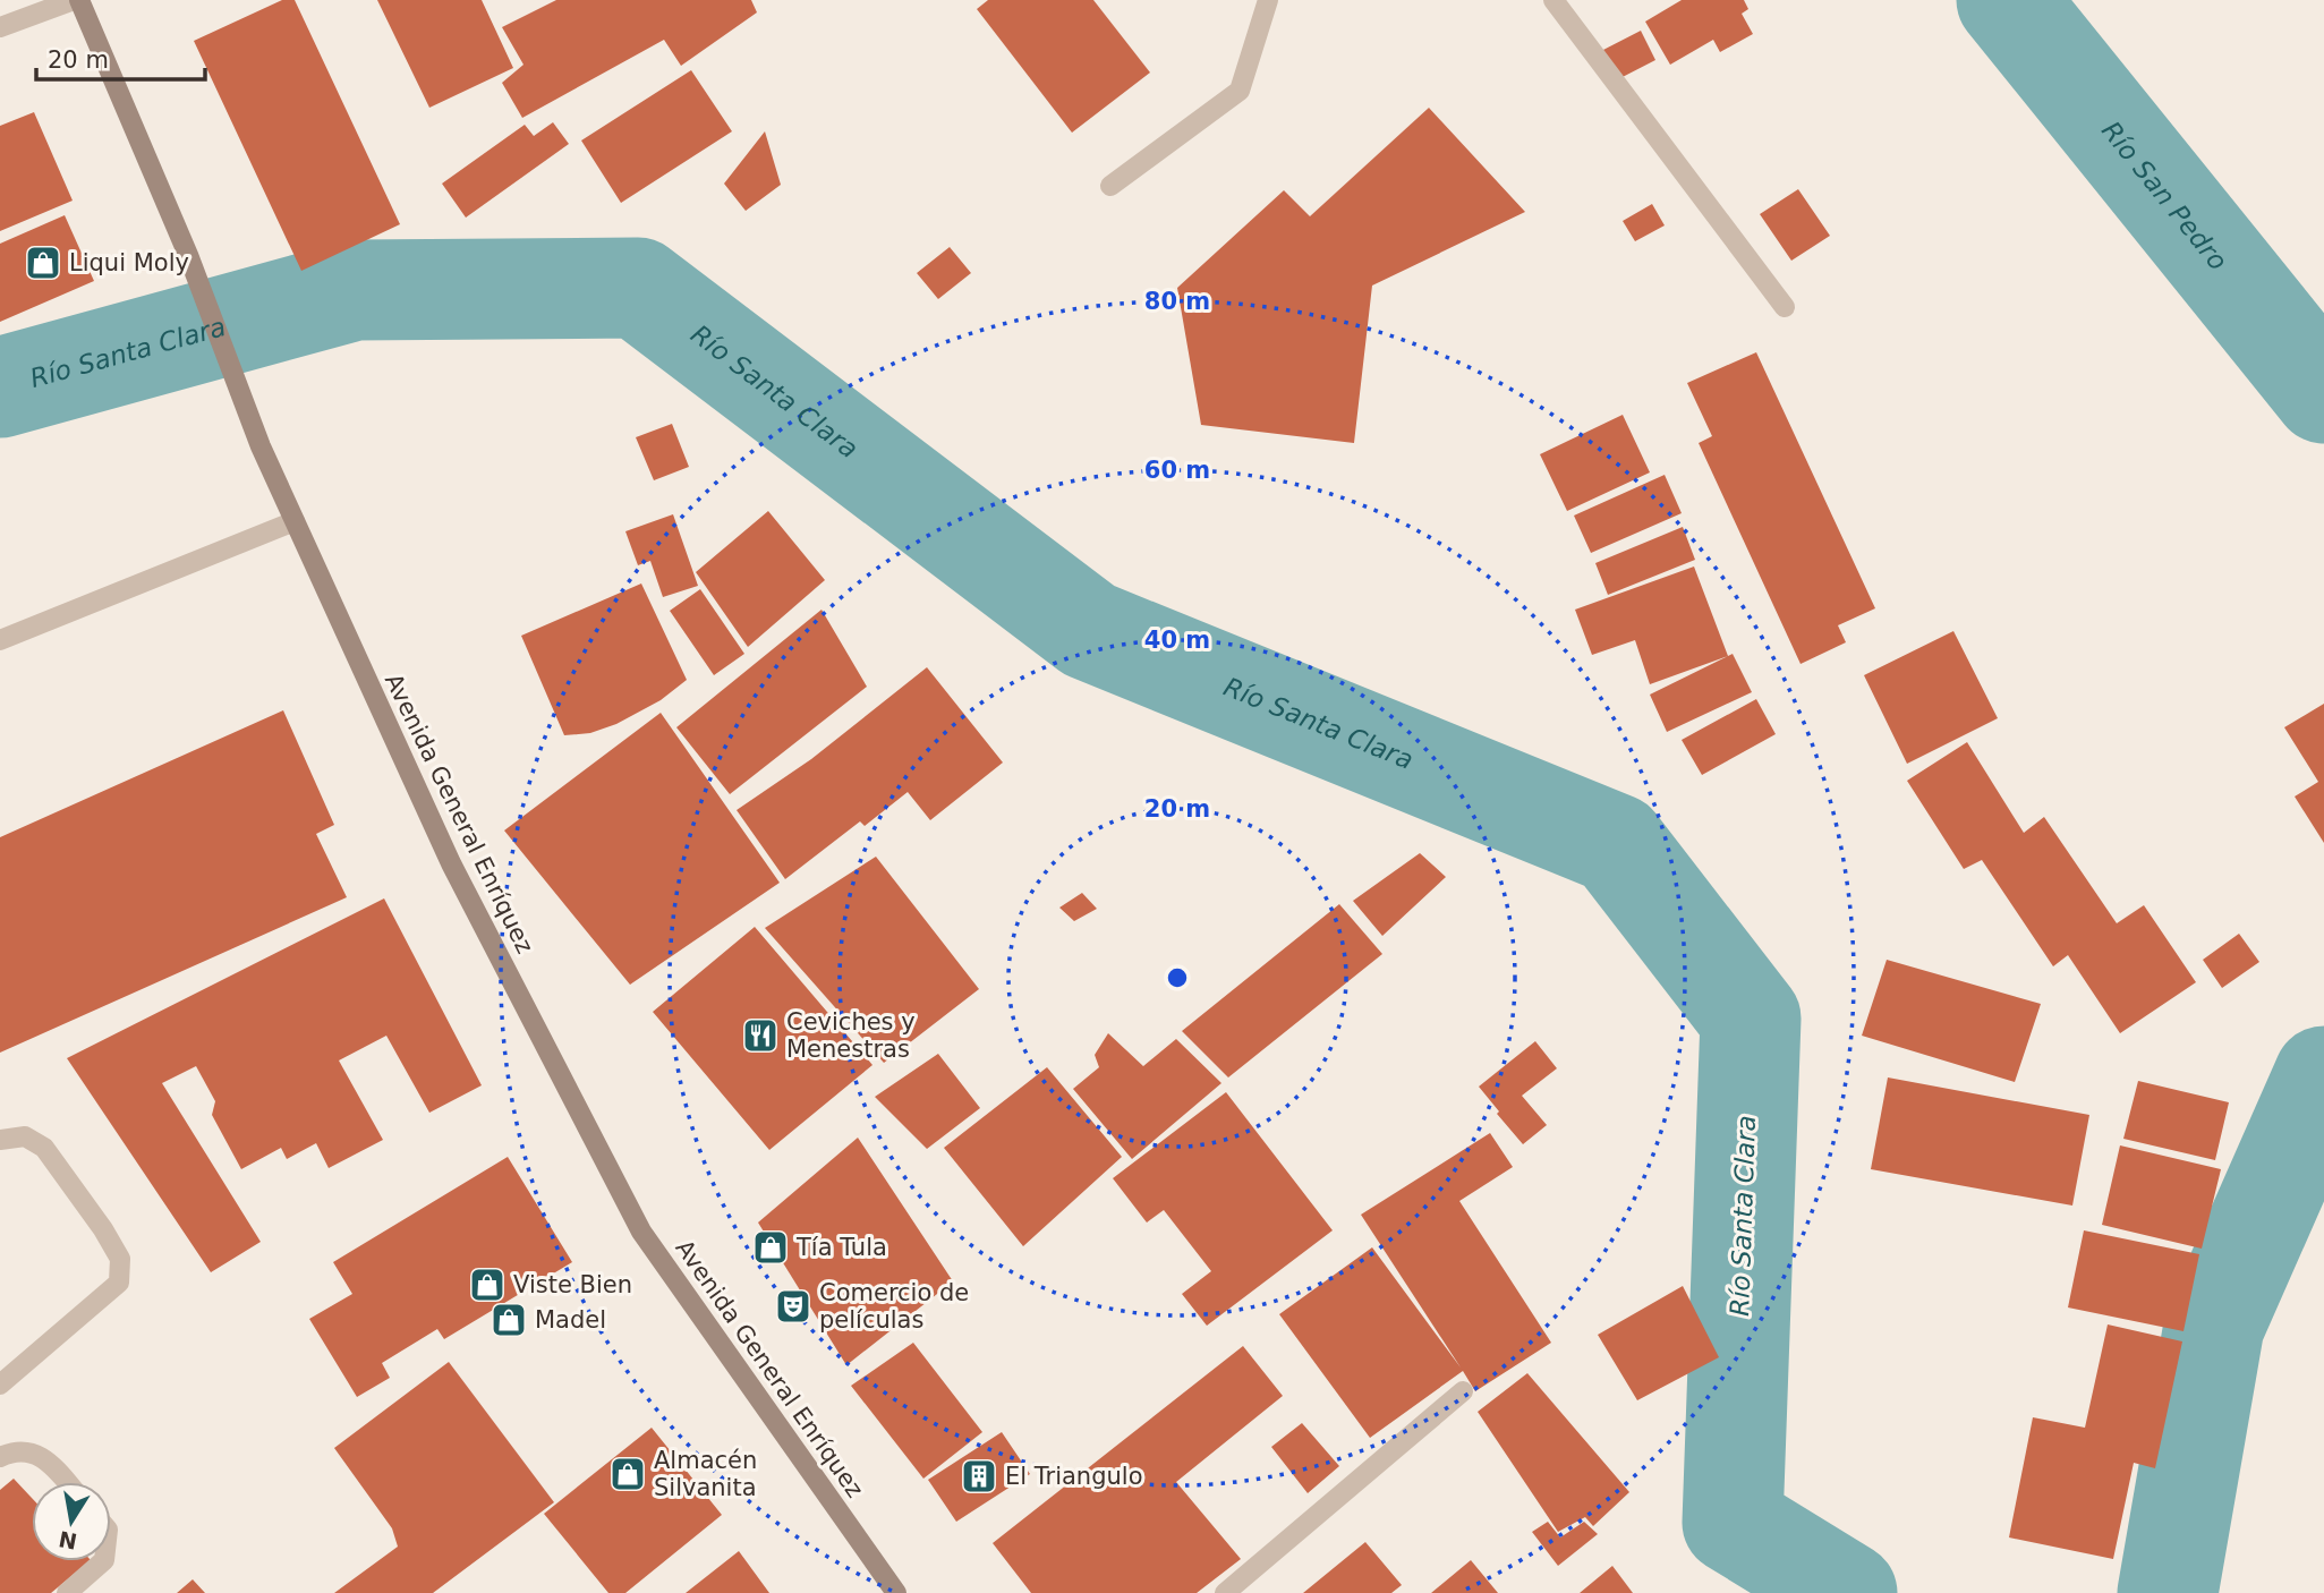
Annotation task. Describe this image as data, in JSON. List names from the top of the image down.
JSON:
{
  "streets": {
    "main road": ["Avenida General Enríquez"]
  },
  "water": ["Río San Pedro", "Río Santa Clara"],
  "places": {
    "shop": [
      "Liqui Moly",
      "Tía Tula",
      "Viste Bien",
      "Madel",
      "Almacén Silvanita"
    ],
    "restaurant": ["Ceviches y Menestras"],
    "theatre": ["Comercio de películas"],
    "building": ["El Triangulo"]
  },
  "scale_bar": "20 m",
  "north": "bottom",
  "rings": [
    "80 m",
    "60 m",
    "40 m",
    "20 m"
  ]
}
